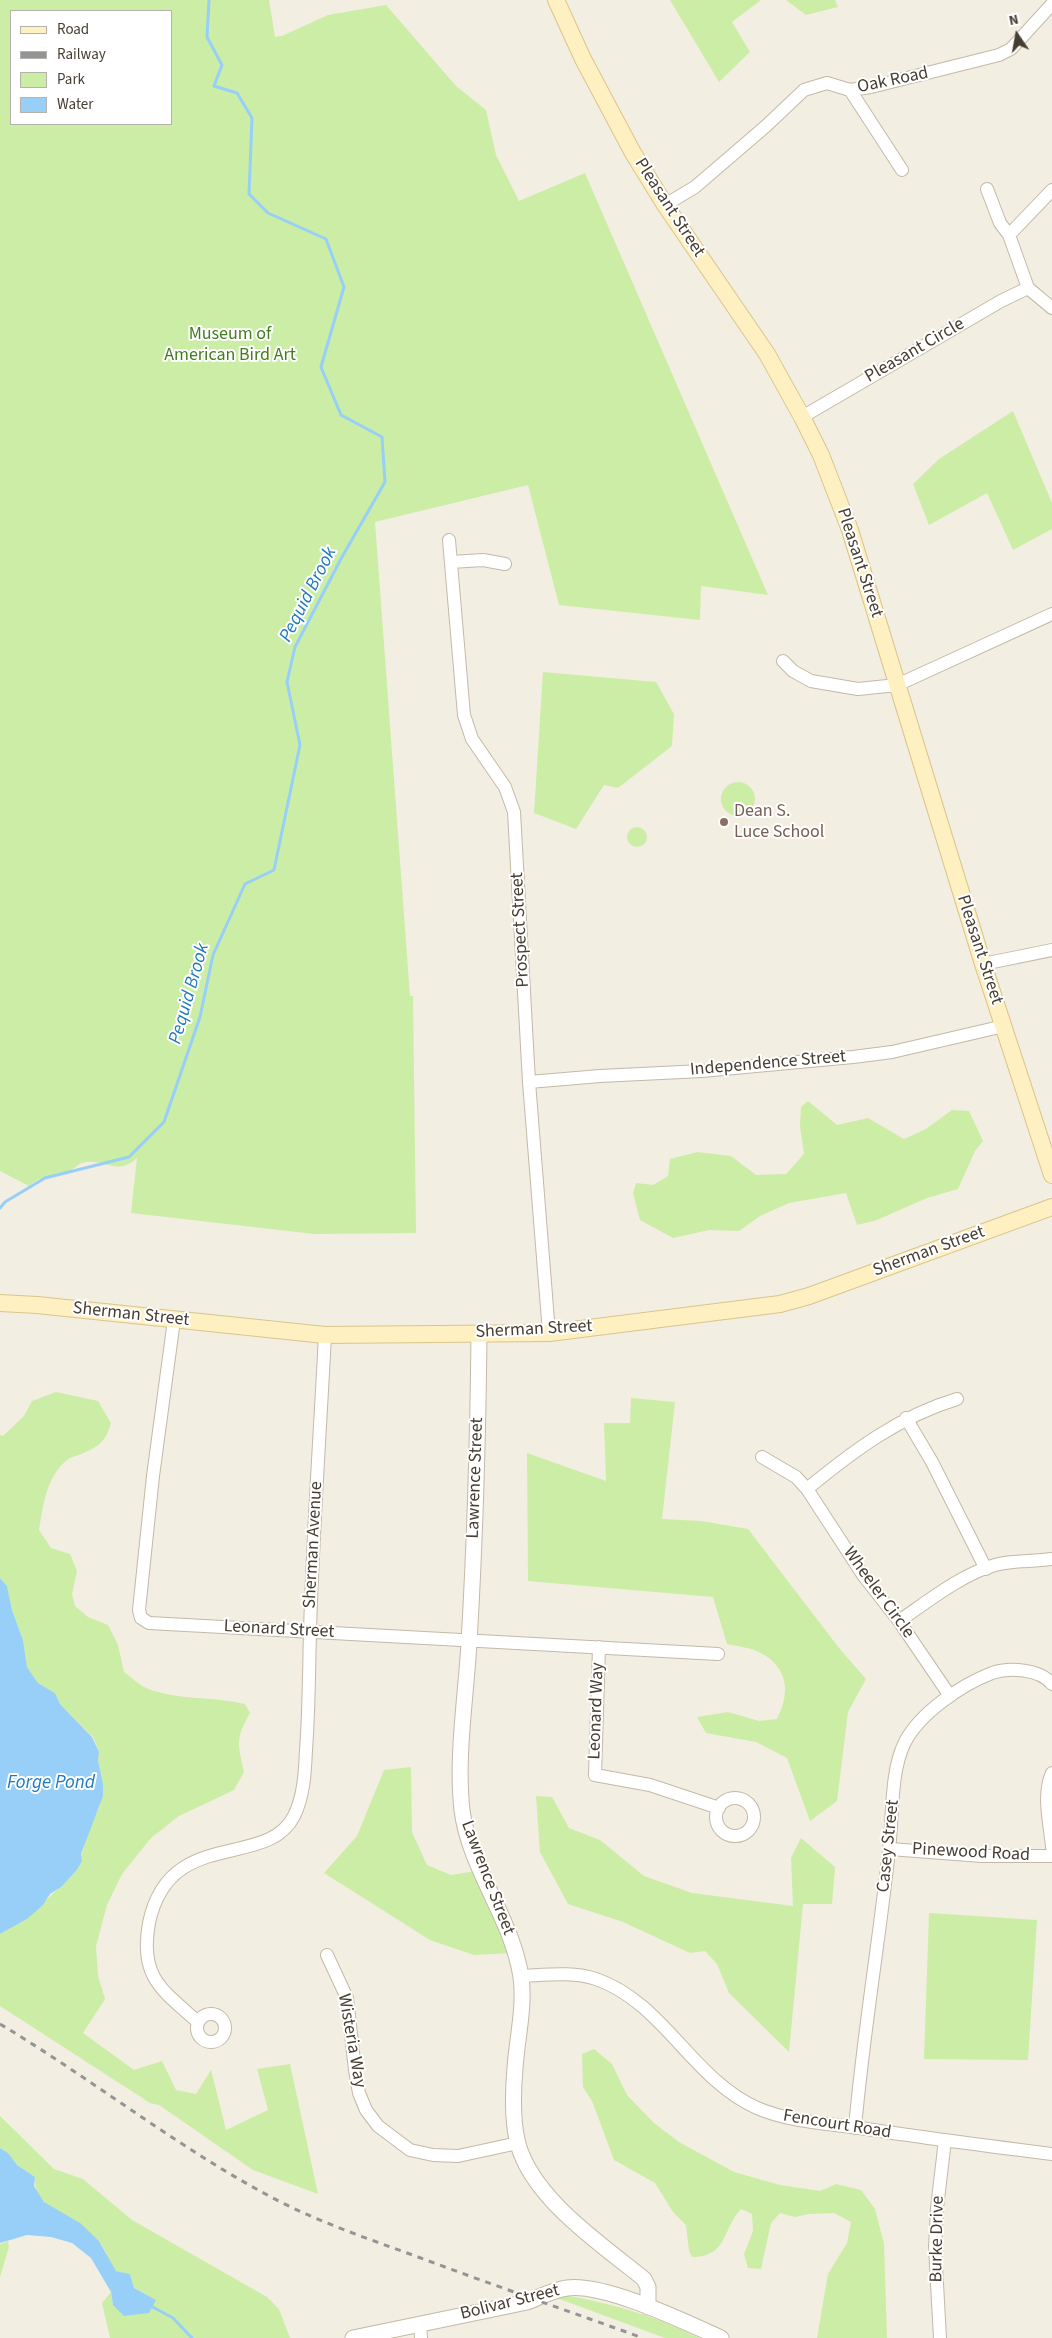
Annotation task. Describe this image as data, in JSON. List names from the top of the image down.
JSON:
{
  "streets": {
    "main road": ["Pleasant Street", "Sherman Street"],
    "street": [
      "Oak Road",
      "Pleasant Circle",
      "Prospect Street",
      "Independence Street",
      "Lawrence Street",
      "Sherman Avenue",
      "Wheeler Circle",
      "Leonard Street",
      "Leonard Way",
      "Casey Street",
      "Pinewood Road",
      "Wisteria Way",
      "Fencourt Road",
      "Burke Drive",
      "Bolivar Street"
    ]
  },
  "crossings": [
    ["Oak Road", "Pleasant Street"],
    ["Pleasant Street", "Pleasant Circle"],
    ["Pleasant Street", "Independence Street"],
    ["Prospect Street", "Independence Street"],
    ["Prospect Street", "Sherman Street"],
    ["Sherman Street", "Lawrence Street"],
    ["Sherman Street", "Sherman Avenue"],
    ["Sherman Street", "Leonard Street"],
    ["Lawrence Street", "Leonard Street"],
    ["Lawrence Street", "Wisteria Way"],
    ["Lawrence Street", "Fencourt Road"],
    ["Lawrence Street", "Bolivar Street"],
    ["Sherman Avenue", "Leonard Street"],
    ["Wheeler Circle", "Casey Street"],
    ["Leonard Street", "Leonard Way"],
    ["Casey Street", "Pinewood Road"],
    ["Casey Street", "Fencourt Road"],
    ["Fencourt Road", "Burke Drive"]
  ],
  "water": ["Pequid Brook", "Forge Pond"],
  "parks": ["Museum of American Bird Art"],
  "places": ["Dean S. Luce School"],
  "legend": [
    "Road",
    "Railway",
    "Park",
    "Water"
  ],
  "north": "top"
}
